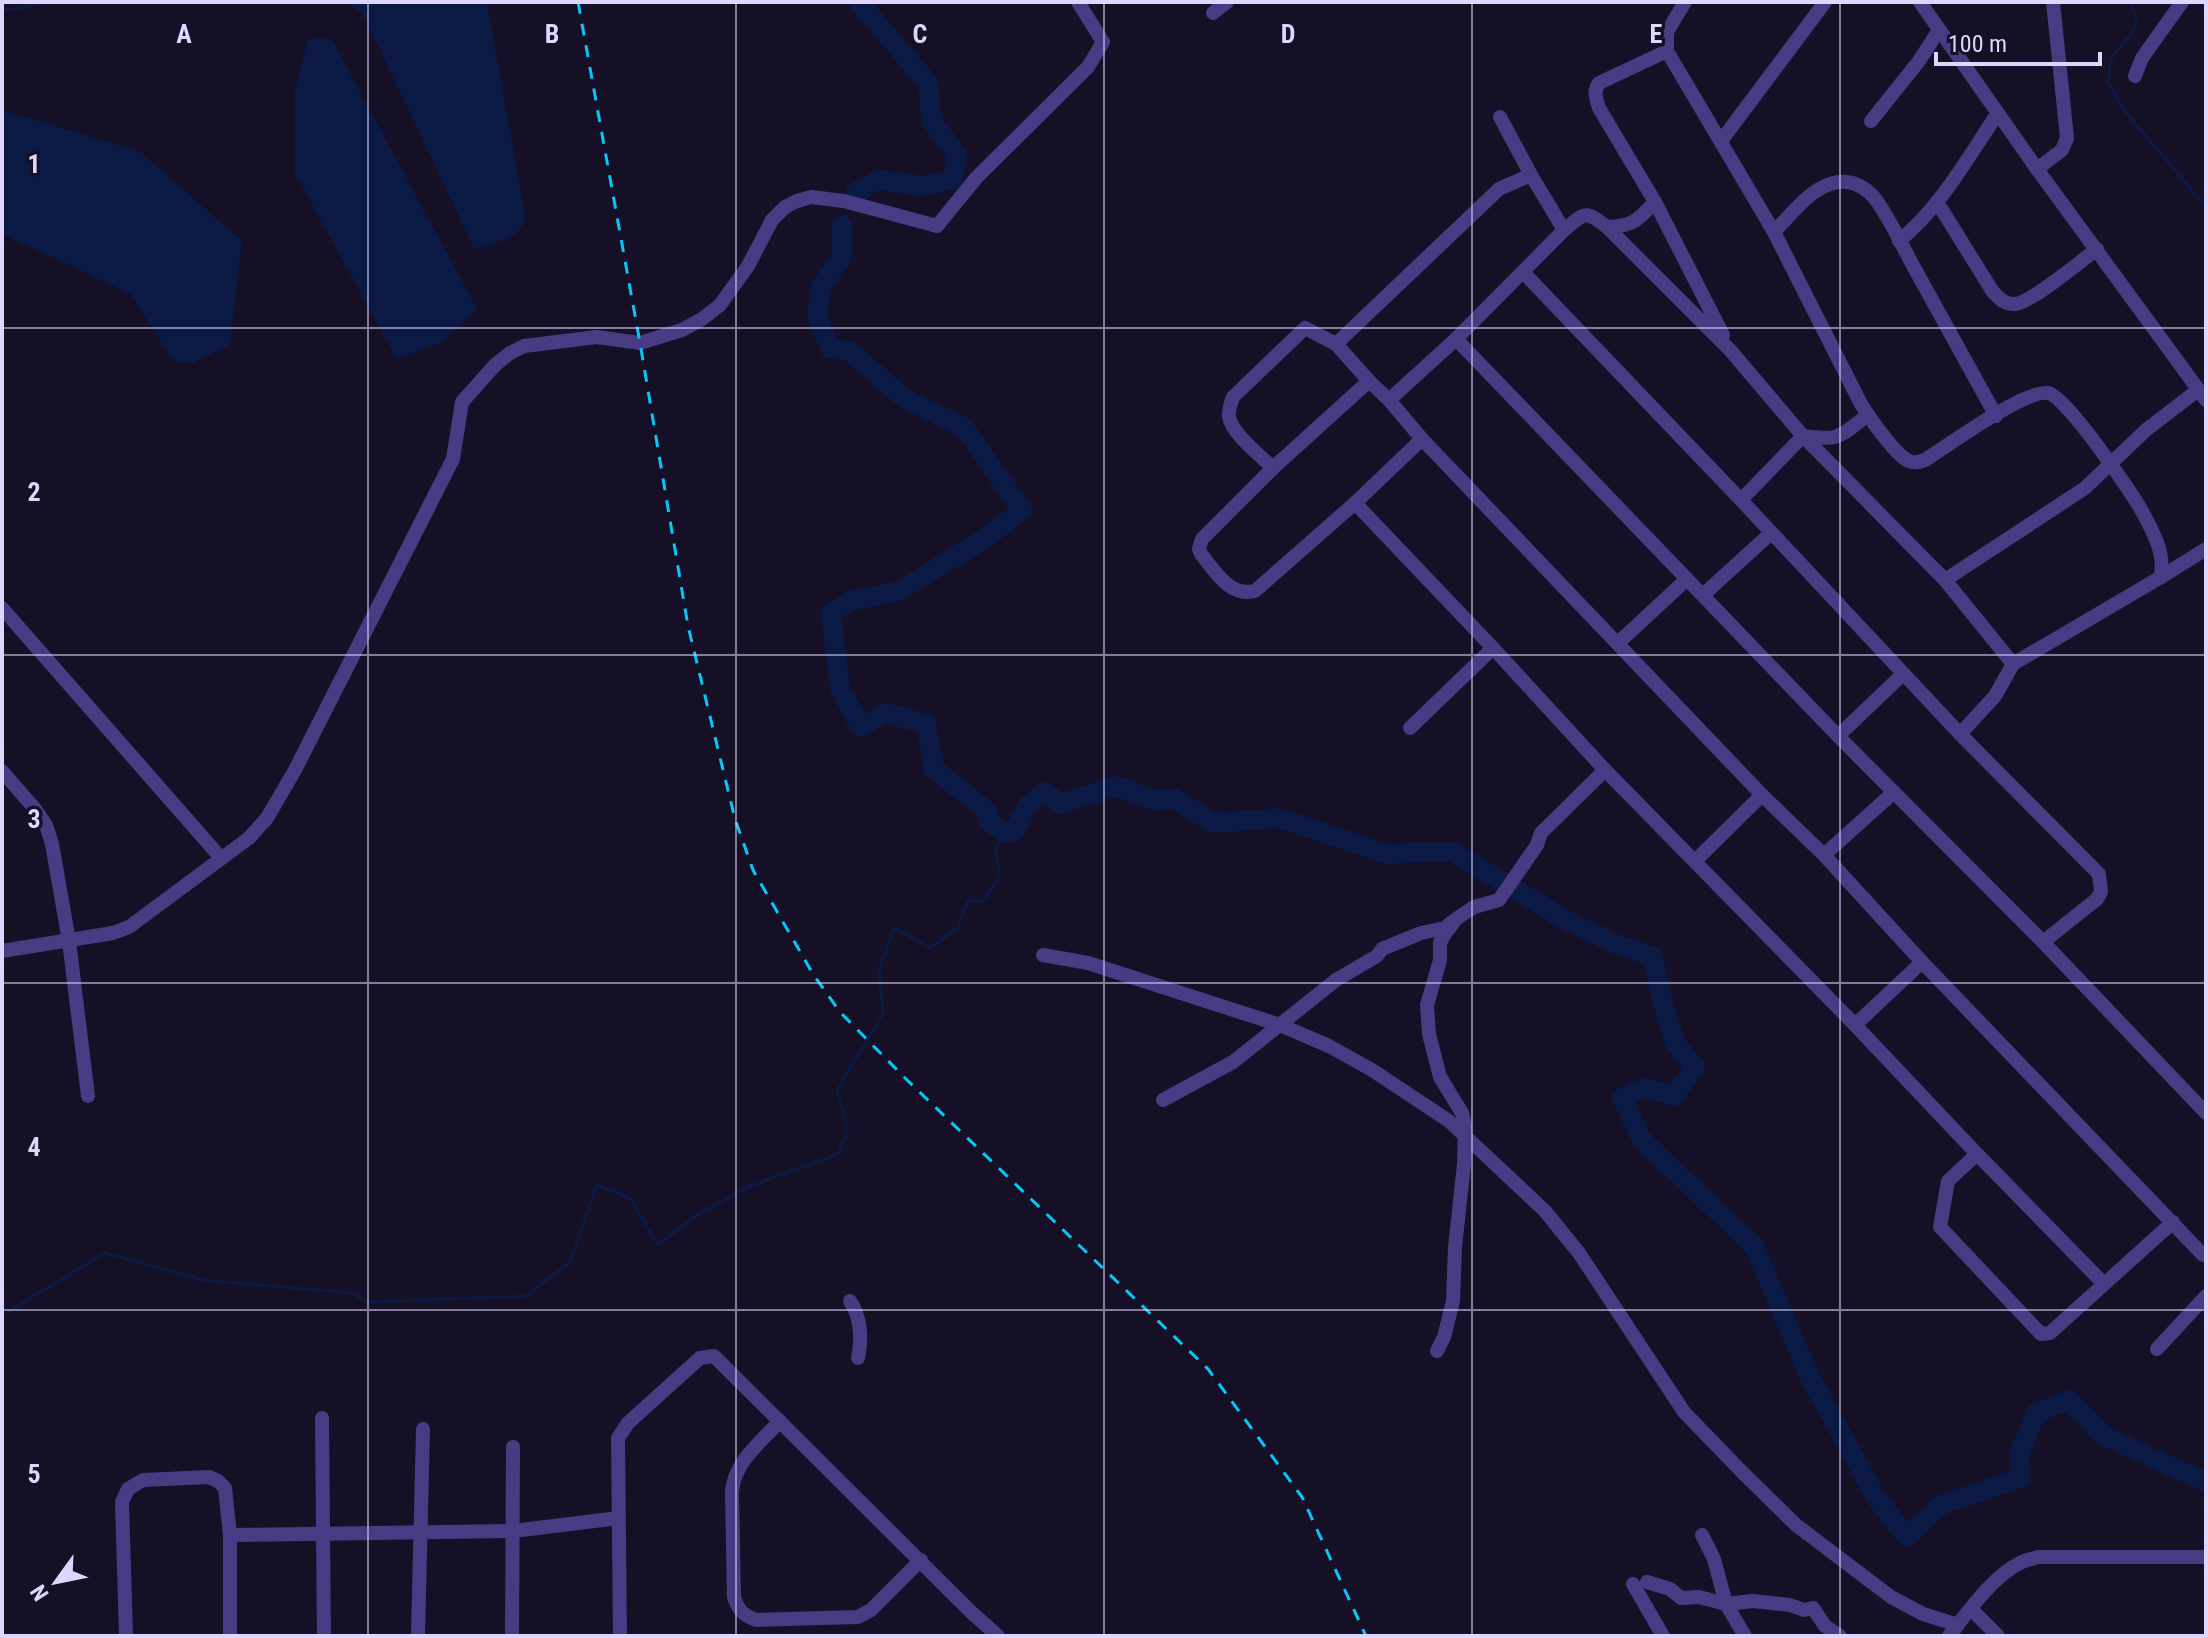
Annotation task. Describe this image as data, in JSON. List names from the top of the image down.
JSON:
{
  "scale_bar": "100 m",
  "north": "bottom left",
  "grid": {
    "columns": [
      "A",
      "B",
      "C",
      "D",
      "E"
    ],
    "rows": [
      "1",
      "2",
      "3",
      "4",
      "5"
    ]
  }
}
